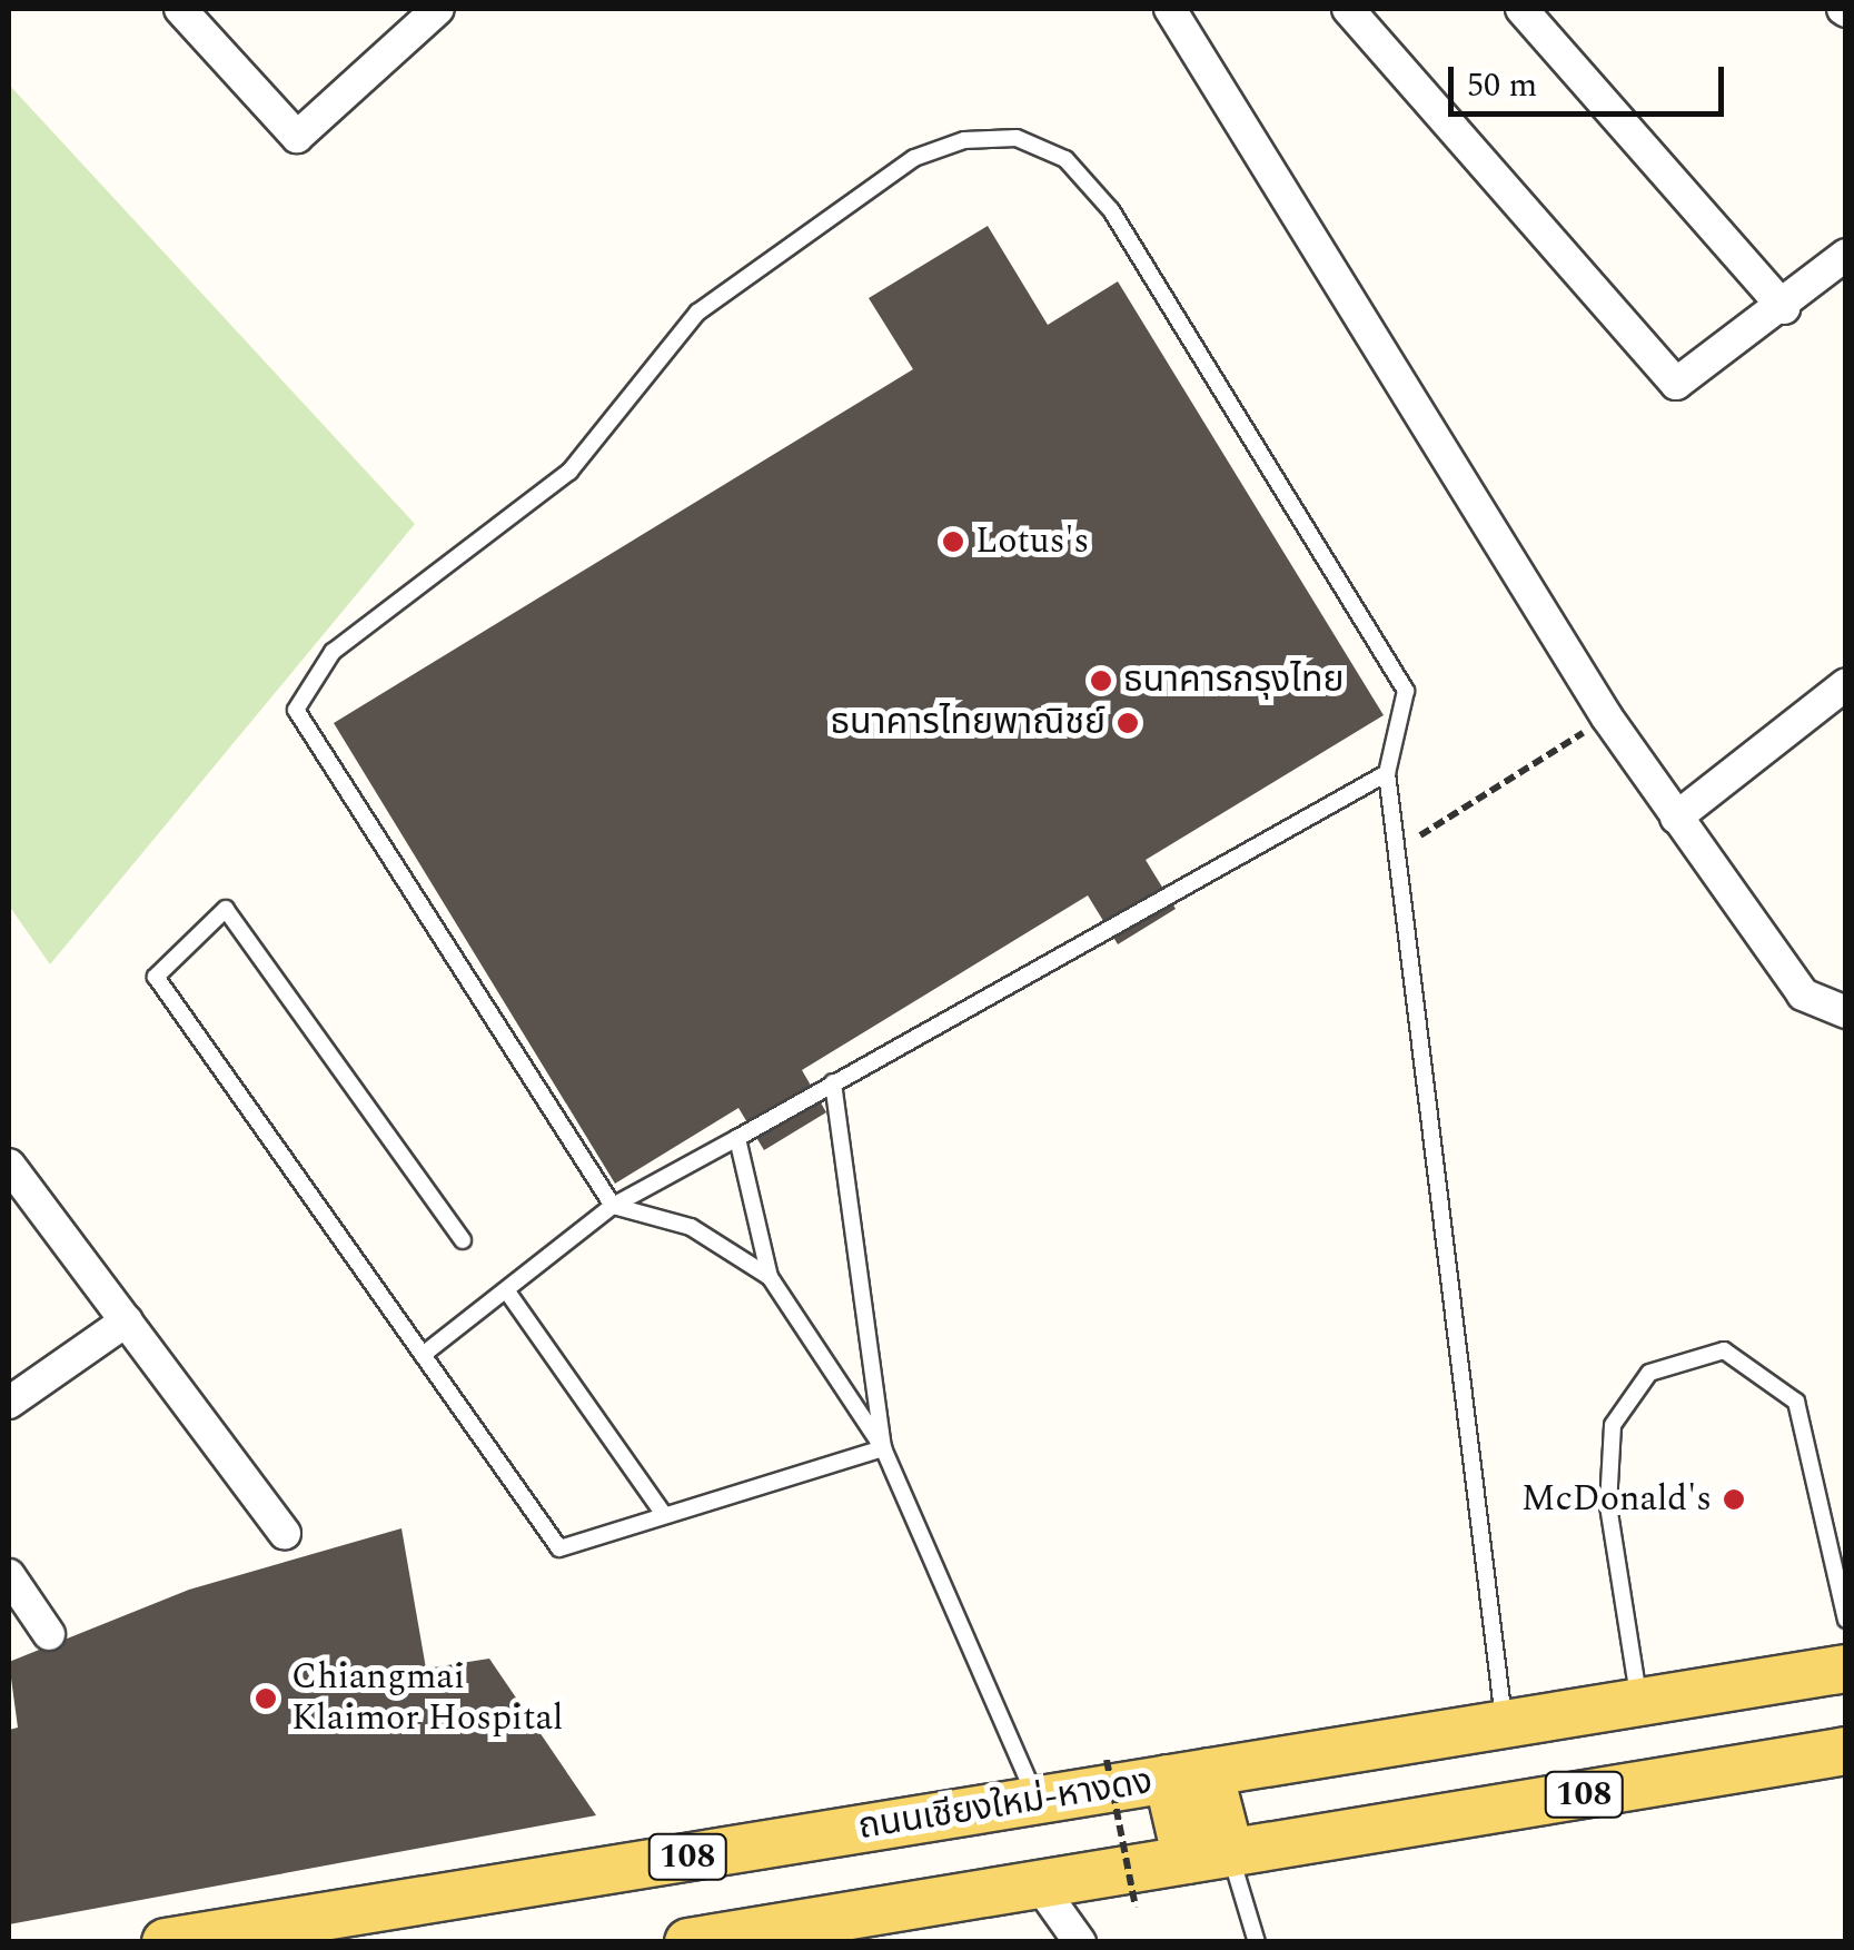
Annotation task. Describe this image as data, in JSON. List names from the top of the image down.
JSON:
{
  "streets": {
    "main road": ["108", "ถนนเชียงใหม่-หางดง"]
  },
  "places": [
    "Lotus's",
    "ธนาคารกรุงไทย",
    "ธนาคารไทยพาณิชย์",
    "McDonald's",
    "Chiangmai Klaimor Hospital"
  ],
  "scale_bar": "50 m"
}
